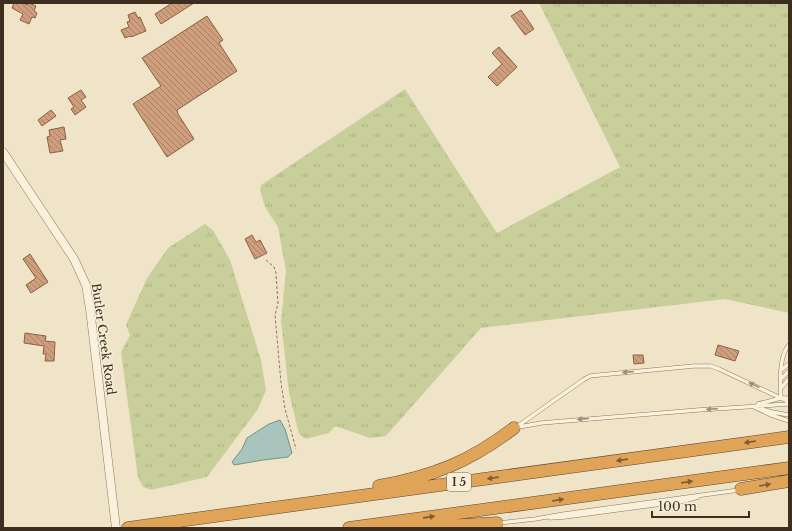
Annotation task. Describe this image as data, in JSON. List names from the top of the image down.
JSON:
{
  "streets": {
    "highway": ["I 5"],
    "street": ["Butler Creek Road"]
  },
  "scale_bar": "100 m"
}
